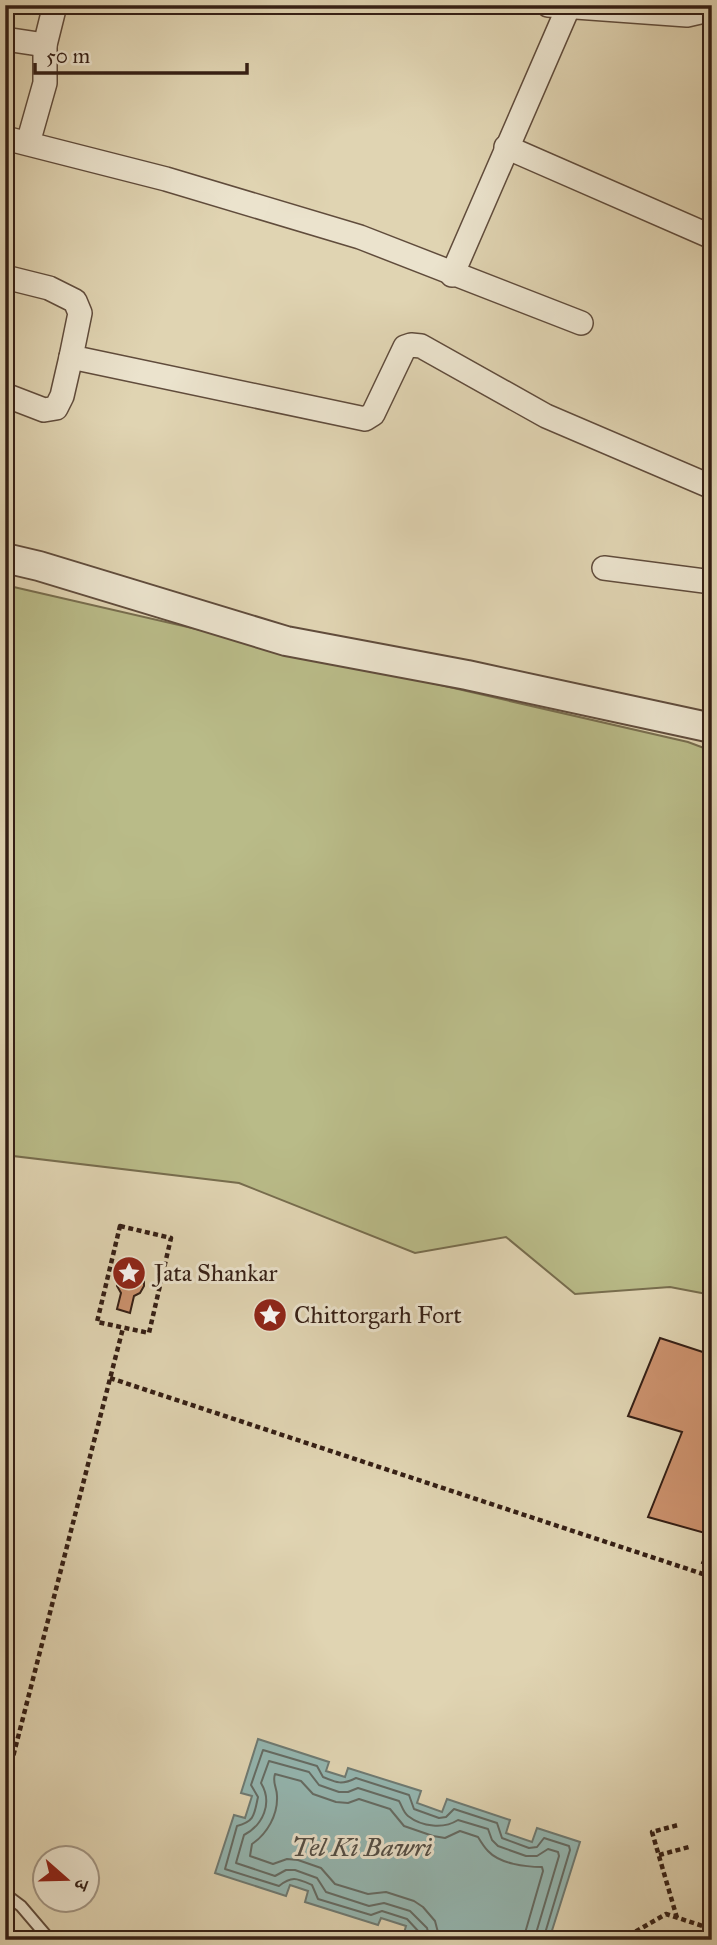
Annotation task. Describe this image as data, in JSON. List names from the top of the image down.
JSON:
{
  "water": ["Tel Ki Bawri"],
  "places": {
    "place": ["Jata Shankar", "Chittorgarh Fort"]
  },
  "scale_bar": "50 m",
  "north": "right"
}
